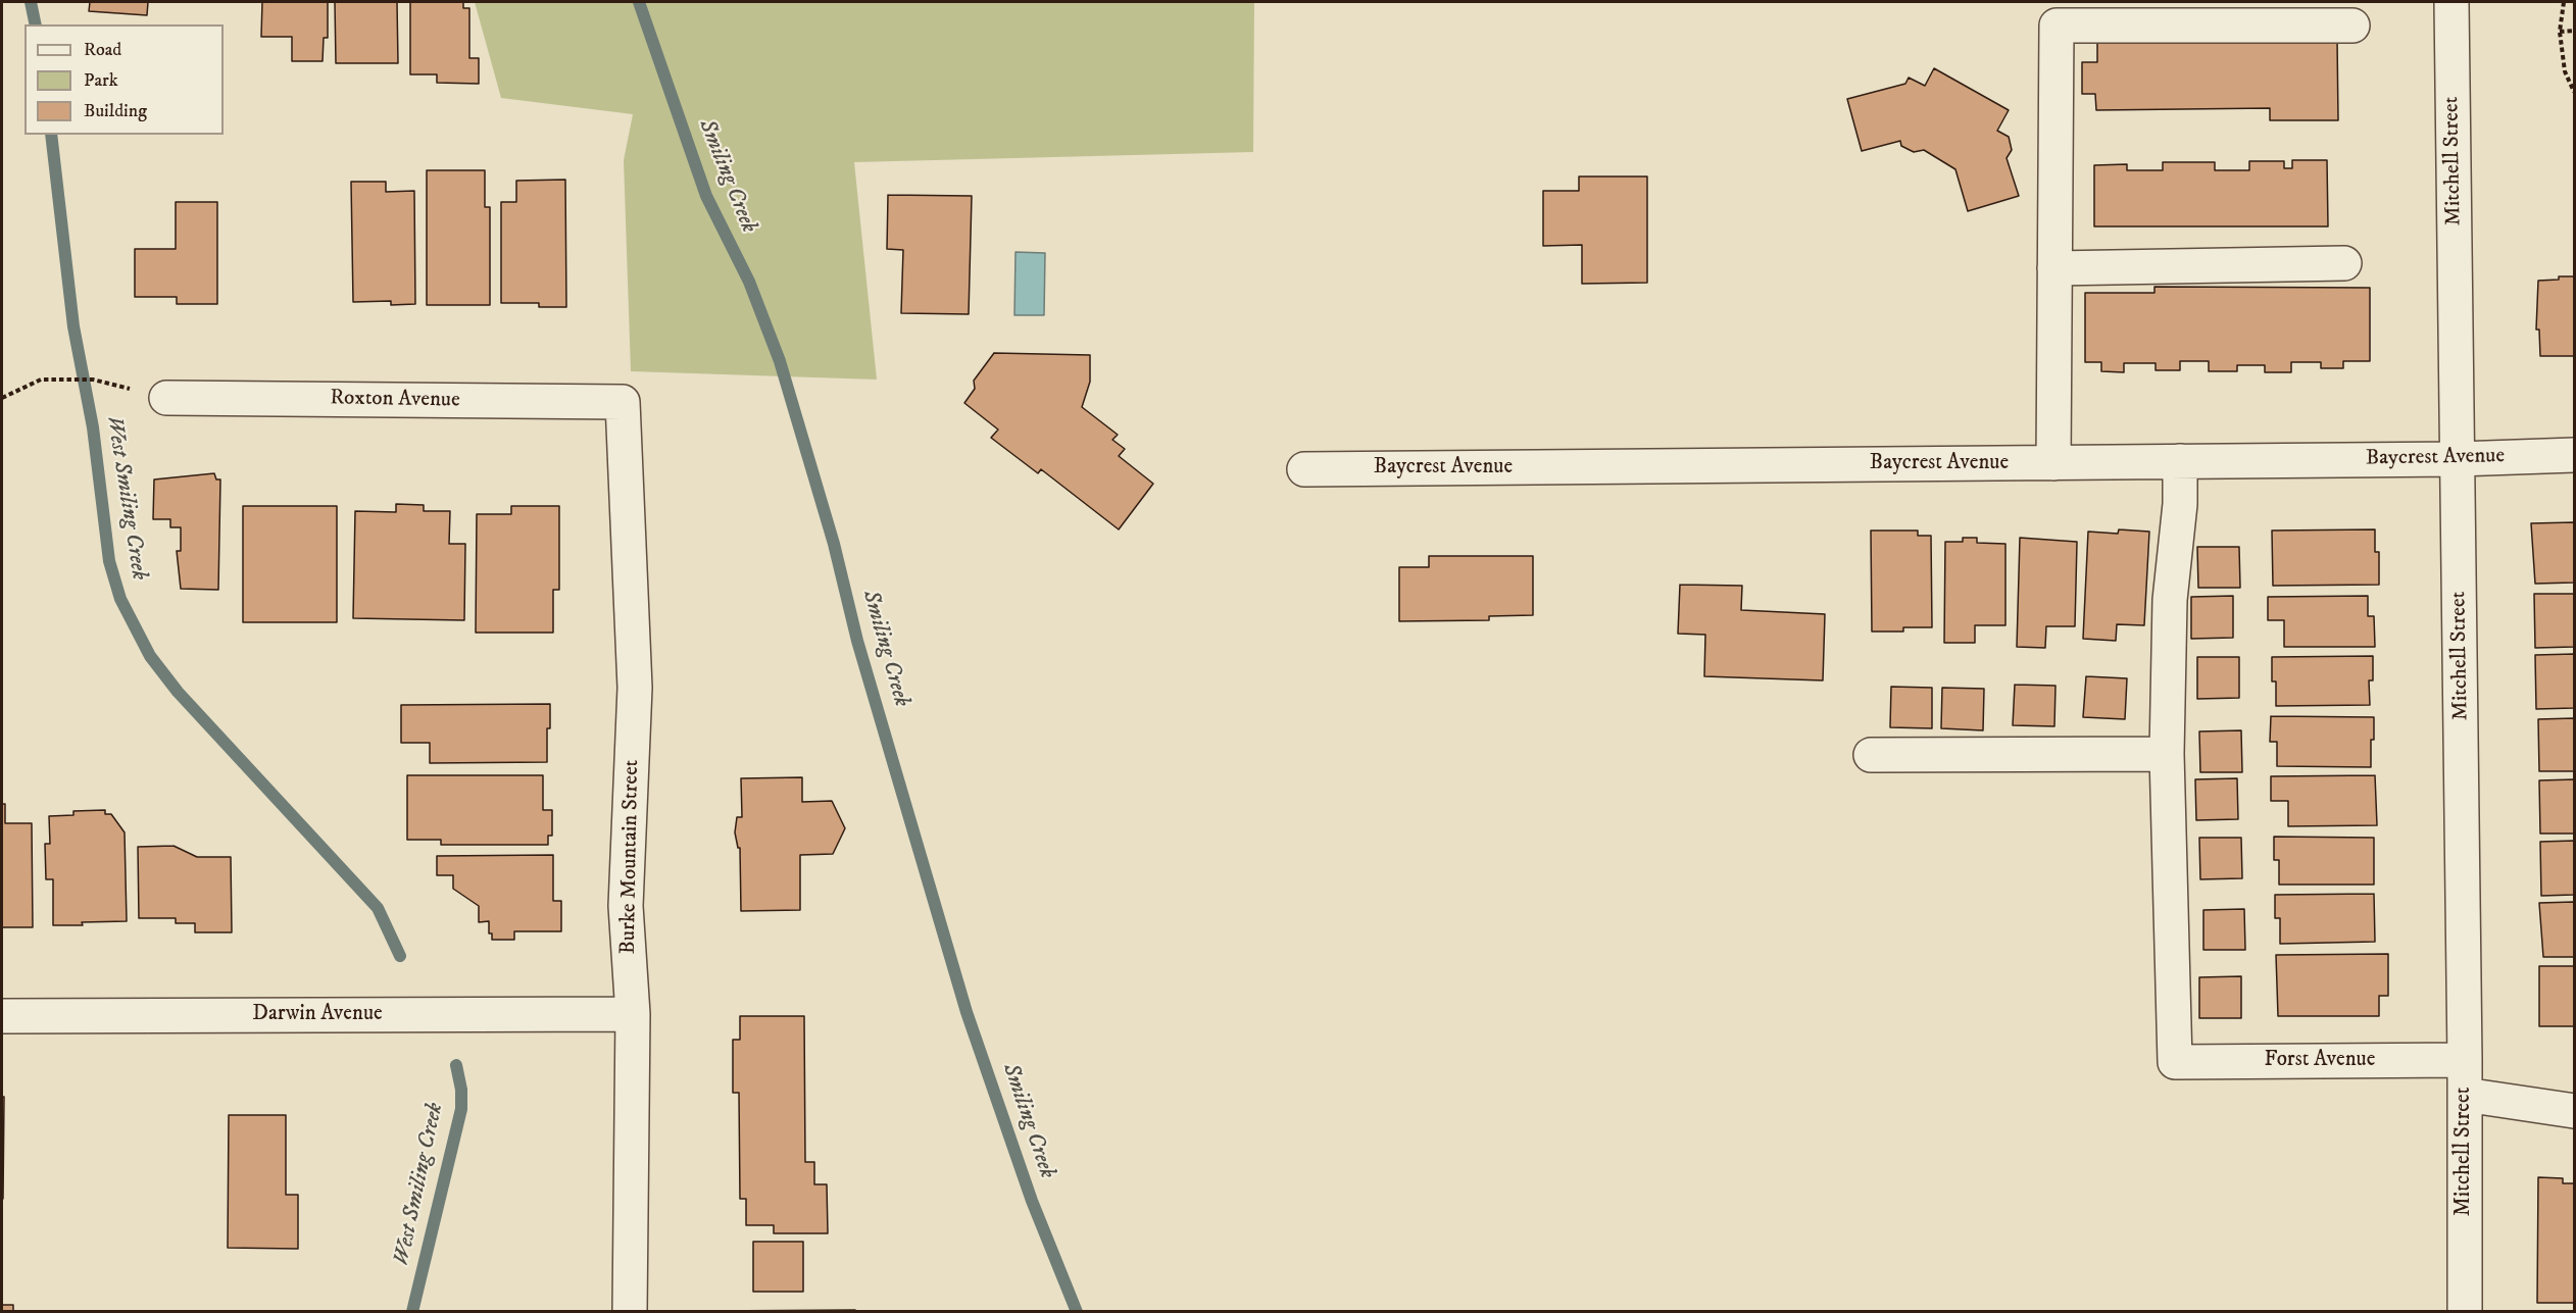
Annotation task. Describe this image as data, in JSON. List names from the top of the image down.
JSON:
{
  "streets": {
    "street": [
      "Mitchell Street",
      "Roxton Avenue",
      "Baycrest Avenue",
      "Burke Mountain Street",
      "Darwin Avenue",
      "Forst Avenue"
    ]
  },
  "crossings": [
    ["Mitchell Street", "Baycrest Avenue"],
    ["Mitchell Street", "Forst Avenue"],
    ["Roxton Avenue", "Burke Mountain Street"],
    ["Burke Mountain Street", "Darwin Avenue"]
  ],
  "water": ["Smiling Creek", "West Smiling Creek"],
  "legend": ["Road", "Park", "Building"]
}
